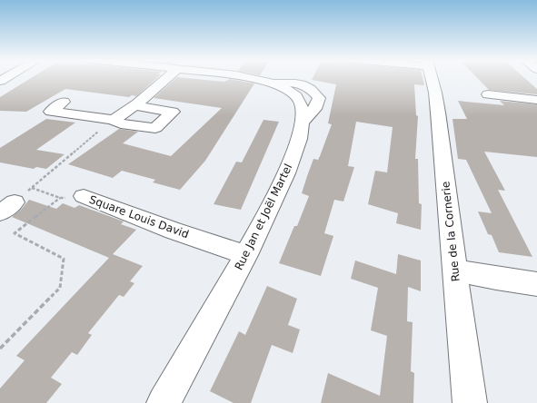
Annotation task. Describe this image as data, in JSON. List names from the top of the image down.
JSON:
{
  "streets": {
    "street": ["Square Louis David", "Rue Jan et Joël Martel", "Rue de la Cornerie"]
  },
  "crossings": [
    ["Square Louis David", "Rue Jan et Joël Martel"]
  ]
}
